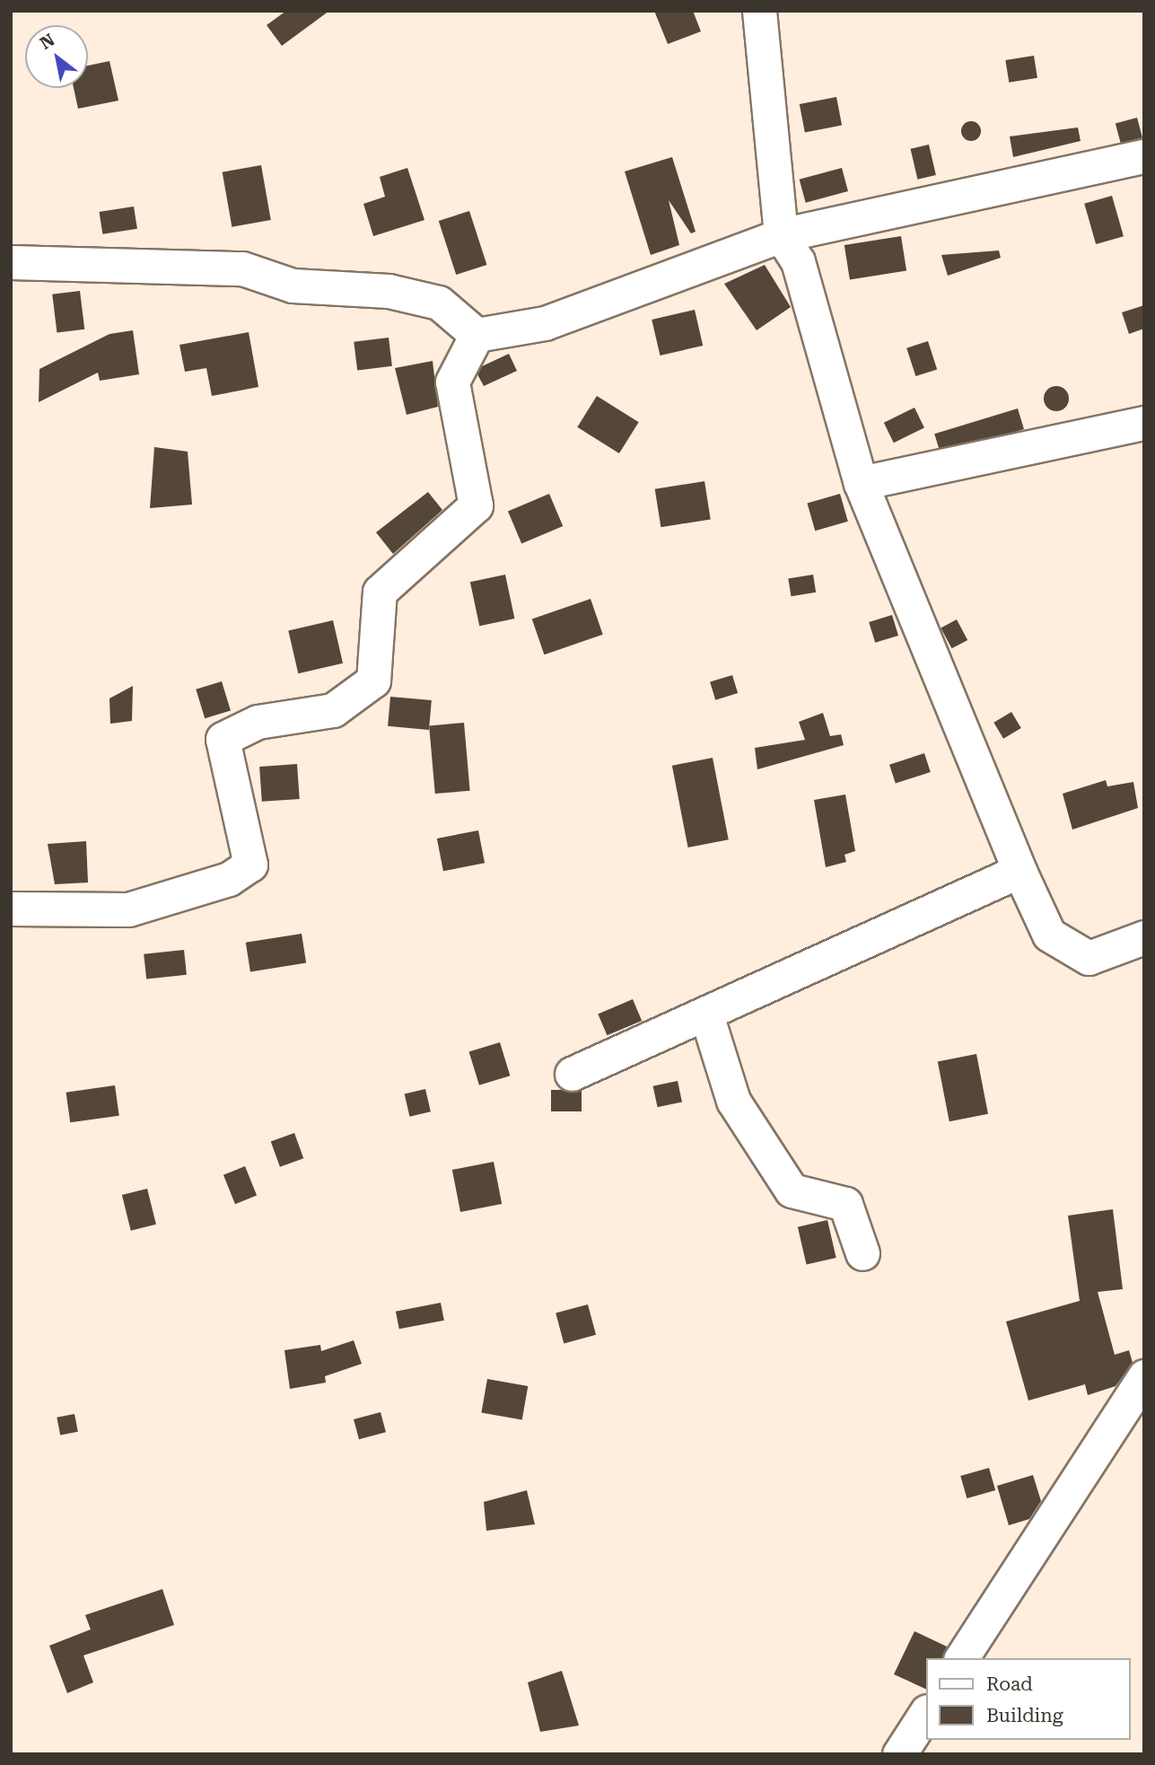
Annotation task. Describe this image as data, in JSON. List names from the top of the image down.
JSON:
{
  "legend": ["Road", "Building"],
  "north": "top left"
}
